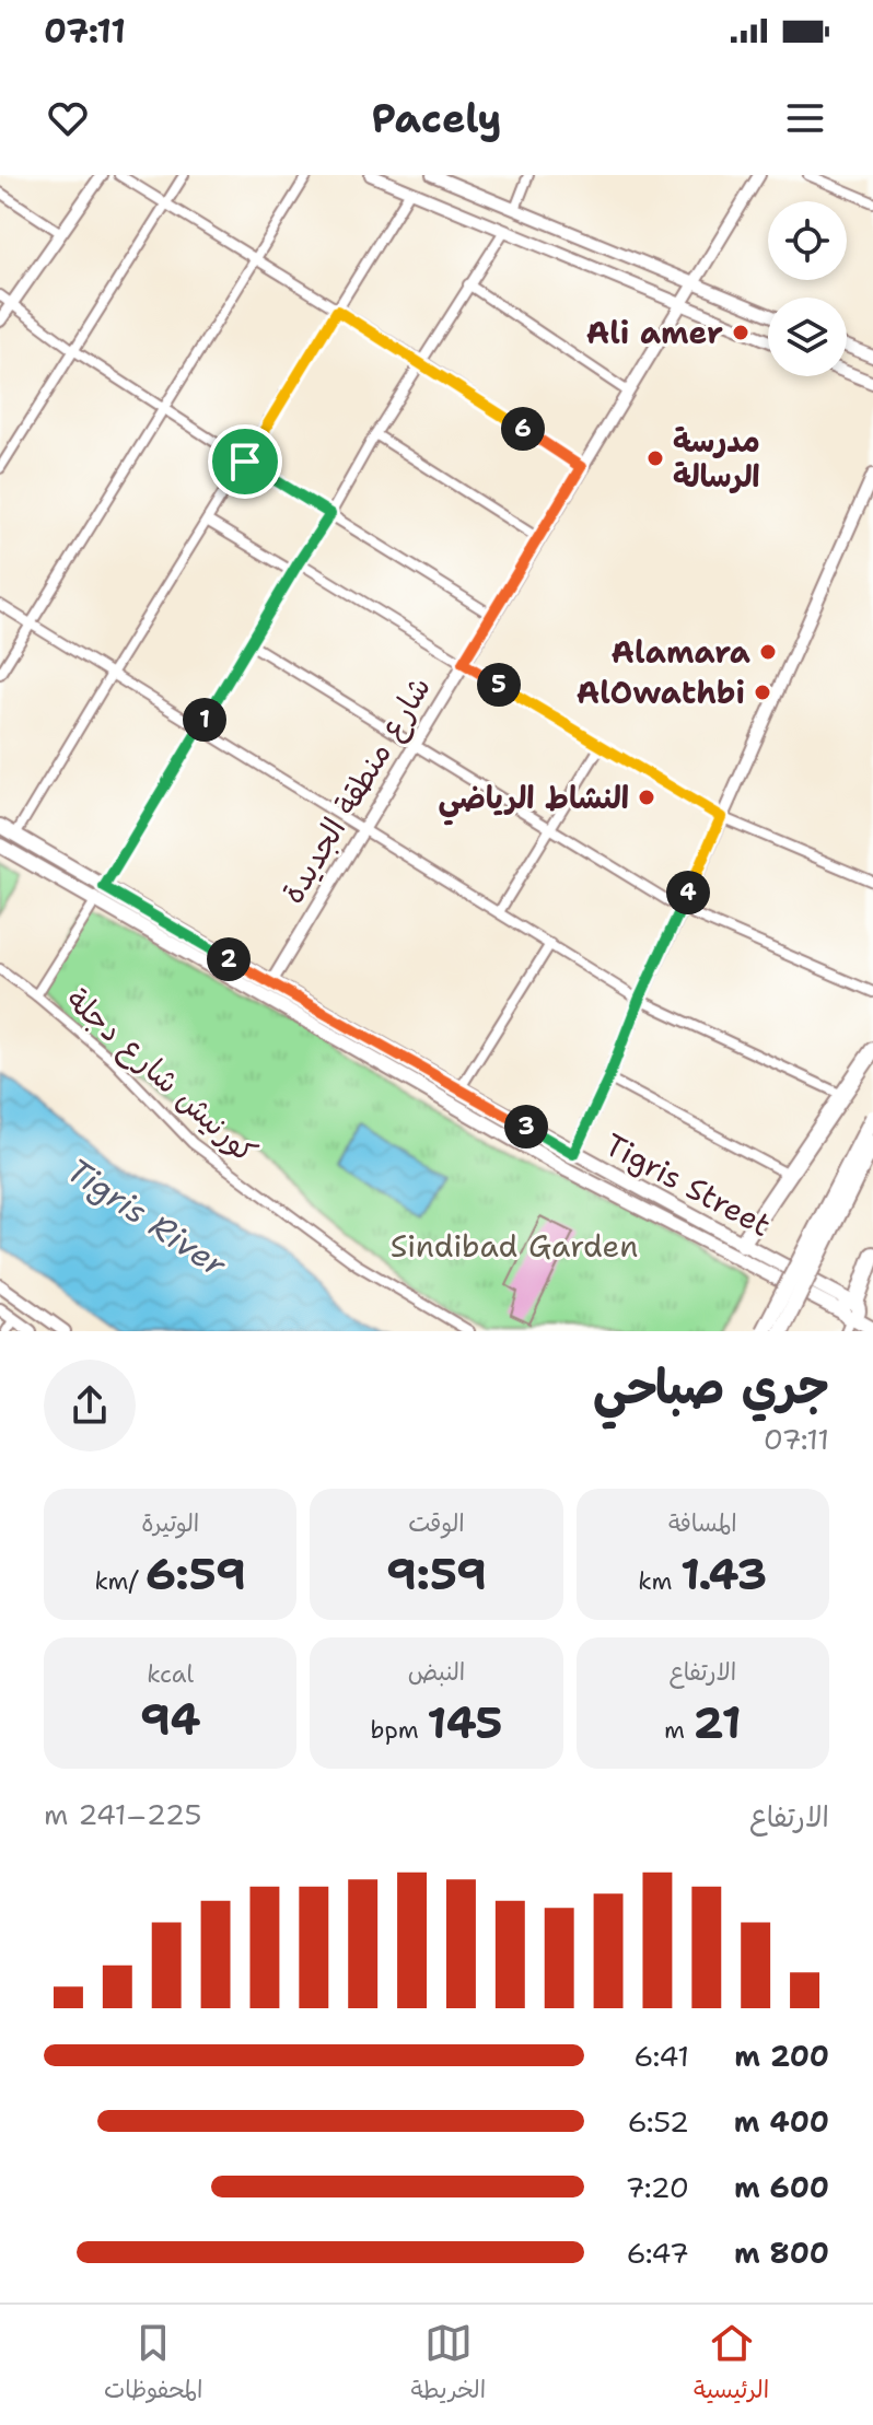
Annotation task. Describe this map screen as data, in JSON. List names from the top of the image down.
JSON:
{
  "streets": {
    "main road": ["Tigris Street"],
    "street": ["شارع منطقة الجديدة", "كورنيش شارع دجلة"]
  },
  "crossings": [
    ["شارع منطقة الجديدة", "Tigris Street"]
  ],
  "water": ["Tigris River"],
  "parks": ["Sindibad Garden"],
  "places": [
    "Ali amer",
    "مدرسة الرسالة",
    "Alamara",
    "AlOwathbi",
    "النشاط الرياضي"
  ],
  "page": {
    "status": "07:11",
    "header": "Pacely",
    "pins": [
      "6",
      "5",
      "1",
      "4",
      "2",
      "3"
    ],
    "heading": ["جري صباحي", "07:11"],
    "stats": [
      ["المسافة", "1.43 km"],
      ["الوقت", "9:59"],
      ["الوتيرة", "6:59 /km"],
      ["الارتفاع", "21 m"],
      ["النبض", "145 bpm"],
      ["kcal", "94"]
    ],
    "chart": ["الارتفاع", "225–241 m"],
    "list": [
      {
        "name": "200 m",
        "note": "6:41"
      },
      {
        "name": "400 m",
        "note": "6:52"
      },
      {
        "name": "600 m",
        "note": "7:20"
      },
      {
        "name": "800 m",
        "note": "6:47"
      }
    ],
    "tabs": ["الرئيسية", "الخريطة", "المحفوظات"]
  }
}
